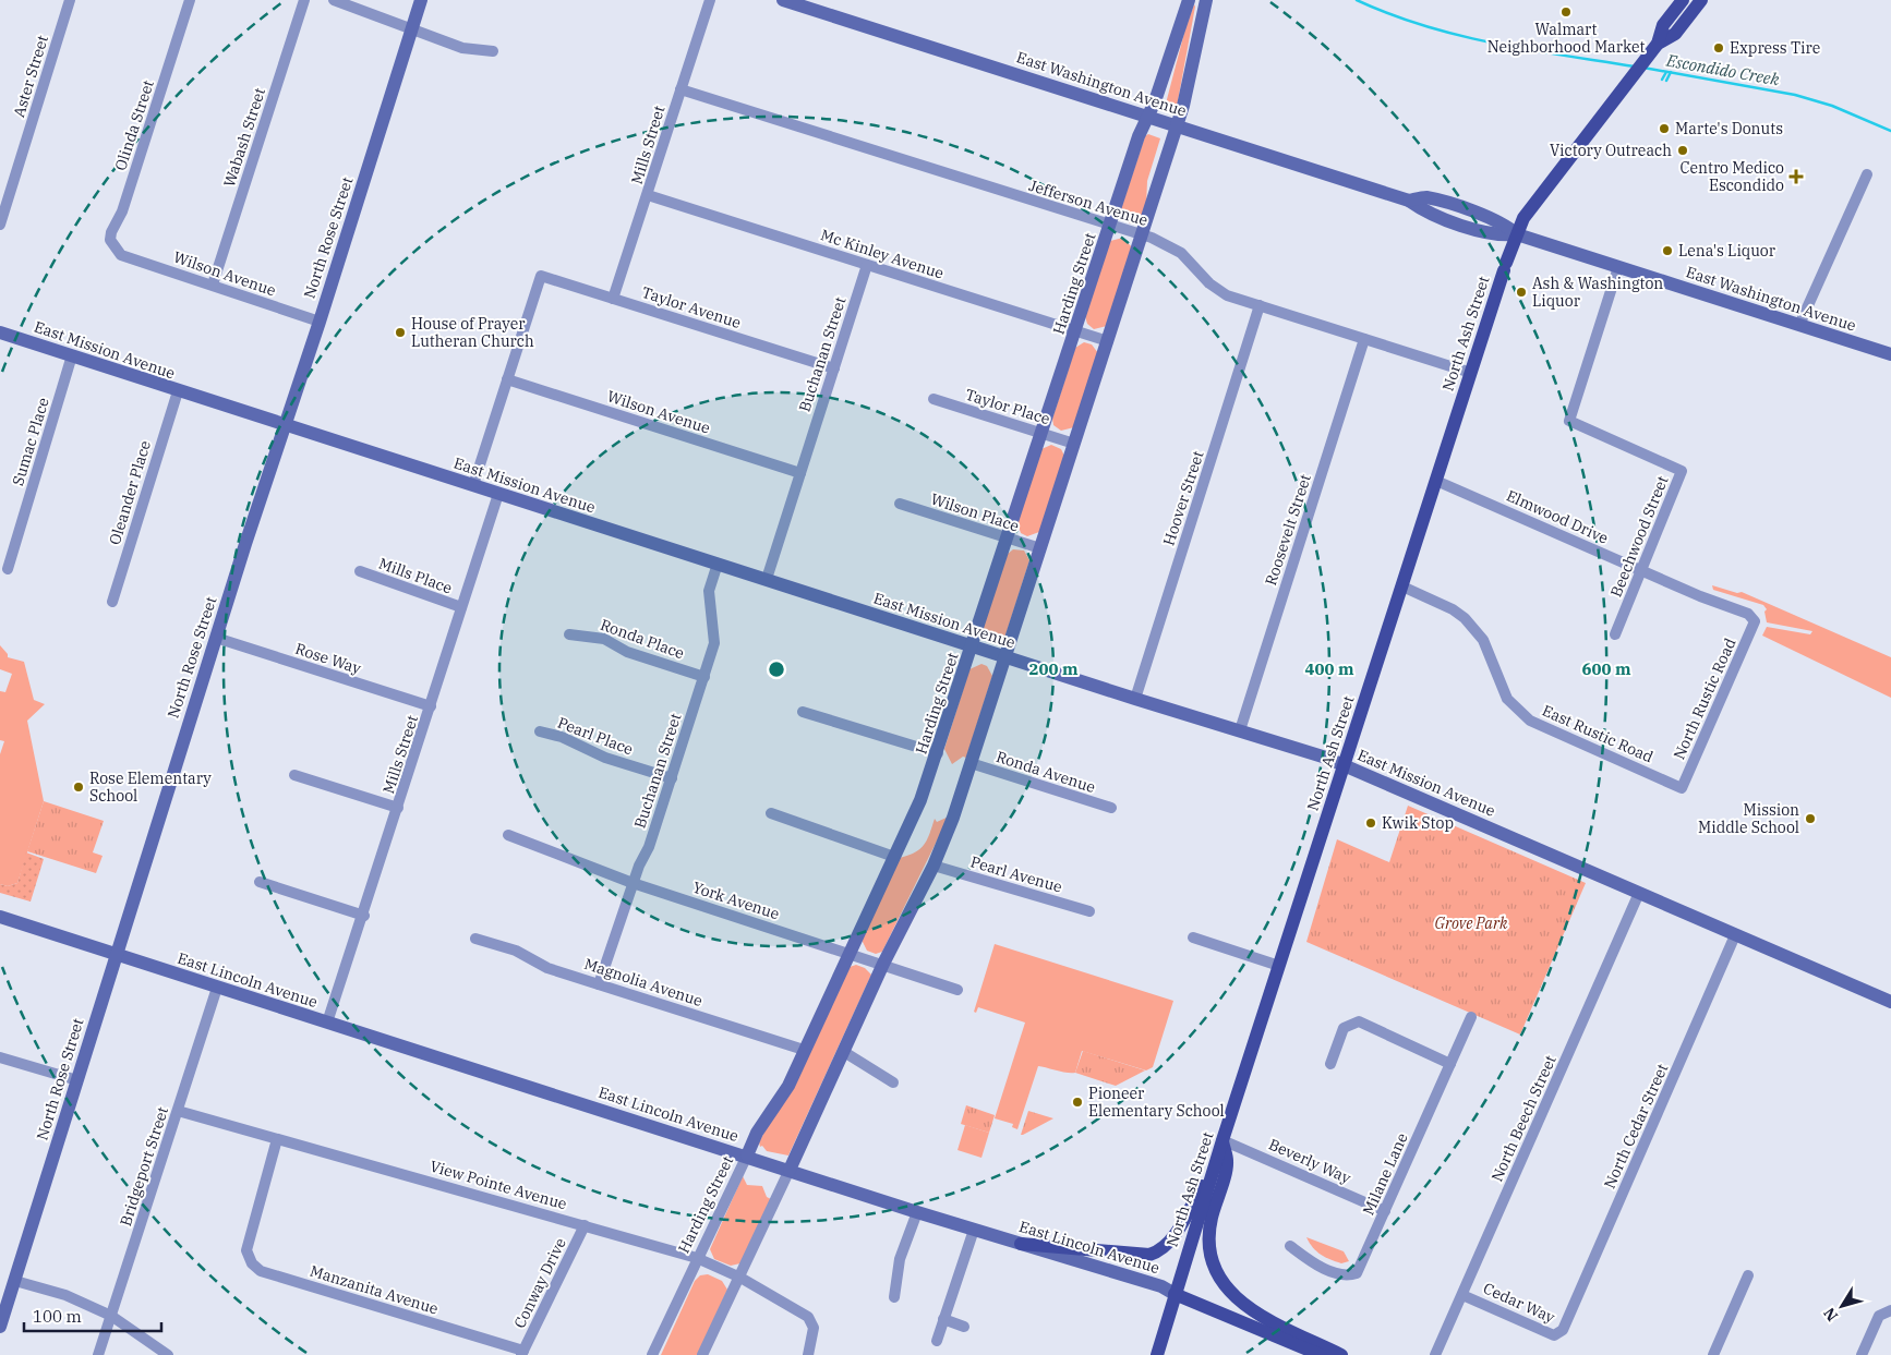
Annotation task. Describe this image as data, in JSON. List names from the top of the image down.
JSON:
{
  "streets": {
    "main road": [
      "East Washington Avenue",
      "North Rose Street",
      "Harding Street",
      "North Ash Street",
      "East Mission Avenue",
      "East Lincoln Avenue"
    ],
    "street": [
      "Aster Street",
      "Olinda Street",
      "Wabash Street",
      "Mills Street",
      "Jefferson Avenue",
      "Mc Kinley Avenue",
      "Wilson Avenue",
      "Taylor Avenue",
      "Buchanan Street",
      "Taylor Place",
      "Sumac Place",
      "Oleander Place",
      "Hoover Street",
      "Wilson Place",
      "Elmwood Drive",
      "Roosevelt Street",
      "Beechwood Street",
      "Mills Place",
      "Ronda Place",
      "Rose Way",
      "North Rustic Road",
      "East Rustic Road",
      "Pearl Place",
      "Ronda Avenue",
      "Pearl Avenue",
      "York Avenue",
      "Magnolia Avenue",
      "North Beech Street",
      "North Cedar Street",
      "Beverly Way",
      "Bridgeport Street",
      "Milane Lane",
      "View Pointe Avenue",
      "Conway Drive",
      "Manzanita Avenue",
      "Cedar Way"
    ]
  },
  "crossings": [
    ["East Washington Avenue", "Harding Street"],
    ["East Washington Avenue", "North Ash Street"],
    ["East Washington Avenue", "Beechwood Street"],
    ["Olinda Street", "Wilson Avenue"],
    ["Wabash Street", "Wilson Avenue"],
    ["Mills Street", "Jefferson Avenue"],
    ["Mills Street", "Mc Kinley Avenue"],
    ["Mills Street", "Taylor Avenue"],
    ["Mills Street", "East Mission Avenue"],
    ["Mills Street", "Mills Place"],
    ["Mills Street", "Rose Way"],
    ["Mills Street", "East Lincoln Avenue"],
    ["Jefferson Avenue", "Harding Street"],
    ["Jefferson Avenue", "North Ash Street"],
    ["Jefferson Avenue", "Hoover Street"],
    ["Jefferson Avenue", "Roosevelt Street"],
    ["North Rose Street", "Wilson Avenue"],
    ["North Rose Street", "East Mission Avenue"],
    ["North Rose Street", "Rose Way"],
    ["North Rose Street", "East Lincoln Avenue"],
    ["Mc Kinley Avenue", "Harding Street"],
    ["Mc Kinley Avenue", "Buchanan Street"],
    ["Wilson Avenue", "Taylor Avenue"],
    ["Wilson Avenue", "Buchanan Street"],
    ["Harding Street", "East Mission Avenue"],
    ["Harding Street", "Taylor Place"],
    ["Harding Street", "Wilson Place"],
    ["Harding Street", "York Avenue"],
    ["Harding Street", "East Lincoln Avenue"],
    ["Harding Street", "Magnolia Avenue"],
    ["Harding Street", "View Pointe Avenue"],
    ["Taylor Avenue", "Buchanan Street"],
    ["North Ash Street", "East Mission Avenue"],
    ["North Ash Street", "Elmwood Drive"],
    ["North Ash Street", "East Rustic Road"],
    ["North Ash Street", "East Lincoln Avenue"],
    ["North Ash Street", "Beverly Way"],
    ["East Mission Avenue", "Buchanan Street"],
    ["East Mission Avenue", "Sumac Place"],
    ["East Mission Avenue", "Oleander Place"],
    ["East Mission Avenue", "Hoover Street"],
    ["East Mission Avenue", "Roosevelt Street"],
    ["East Mission Avenue", "North Beech Street"],
    ["East Mission Avenue", "North Cedar Street"],
    ["Buchanan Street", "Ronda Place"],
    ["Buchanan Street", "Pearl Place"],
    ["Buchanan Street", "York Avenue"],
    ["Buchanan Street", "Magnolia Avenue"],
    ["Elmwood Drive", "Beechwood Street"],
    ["Elmwood Drive", "North Rustic Road"],
    ["North Rustic Road", "East Rustic Road"],
    ["East Lincoln Avenue", "Bridgeport Street"],
    ["North Beech Street", "Cedar Way"],
    ["North Cedar Street", "Cedar Way"],
    ["Beverly Way", "Milane Lane"],
    ["Bridgeport Street", "View Pointe Avenue"],
    ["View Pointe Avenue", "Conway Drive"],
    ["View Pointe Avenue", "Manzanita Avenue"],
    ["Conway Drive", "Manzanita Avenue"]
  ],
  "water": ["Escondido Creek"],
  "parks": ["Grove Park"],
  "places": {
    "other": [
      "Walmart Neighborhood Market",
      "Express Tire",
      "Marte's Donuts",
      "Victory Outreach",
      "Lena's Liquor",
      "Ash & Washington Liquor",
      "House of Prayer Lutheran Church",
      "Rose Elementary School",
      "Mission Middle School",
      "Kwik Stop",
      "Pioneer Elementary School"
    ],
    "health": ["Centro Medico Escondido"]
  },
  "scale_bar": "100 m",
  "north": "bottom left",
  "rings": ["200 m", "400 m", "600 m"]
}
